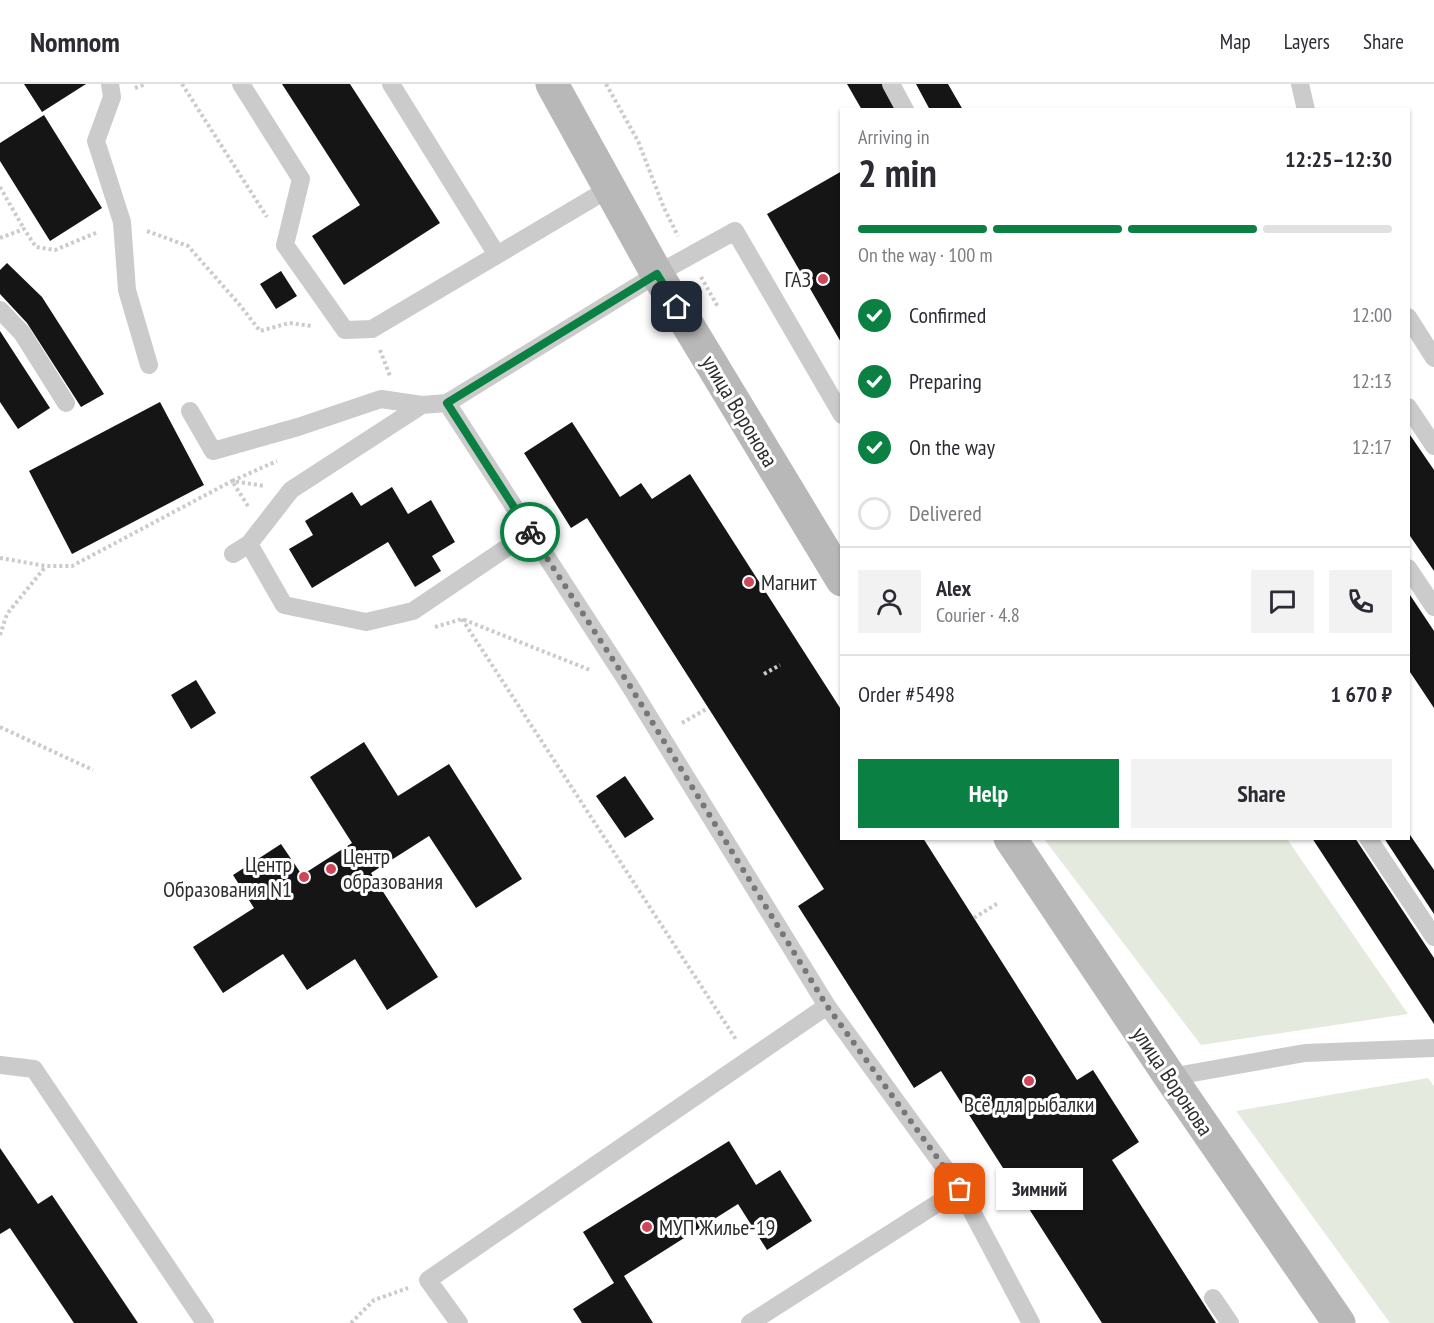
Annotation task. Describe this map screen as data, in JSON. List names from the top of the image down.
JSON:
{
  "streets": {
    "main road": ["улица Воронова"]
  },
  "places": [
    "ГАЗ",
    "Магнит",
    "Центр образования",
    "Центр Образования N1",
    "Всё для рыбалки",
    "Зимний",
    "МУП Жилье-19"
  ],
  "page": {
    "header": "Nomnom",
    "nav": ["Map", "Layers", "Share"],
    "heading": ["2 min", "Arriving in", "12:25–12:30"],
    "panel": [
      "Alex",
      "Courier · 4.8",
      "Order #5498",
      "1 670 ₽"
    ],
    "bar": "On the way · 100 m",
    "list": [
      ["Confirmed", "12:00"],
      ["Preparing", "12:13"],
      ["On the way", "12:17"],
      "Delivered"
    ],
    "buttons": ["Help", "Share"],
    "bubble": "Зимний"
  }
}
